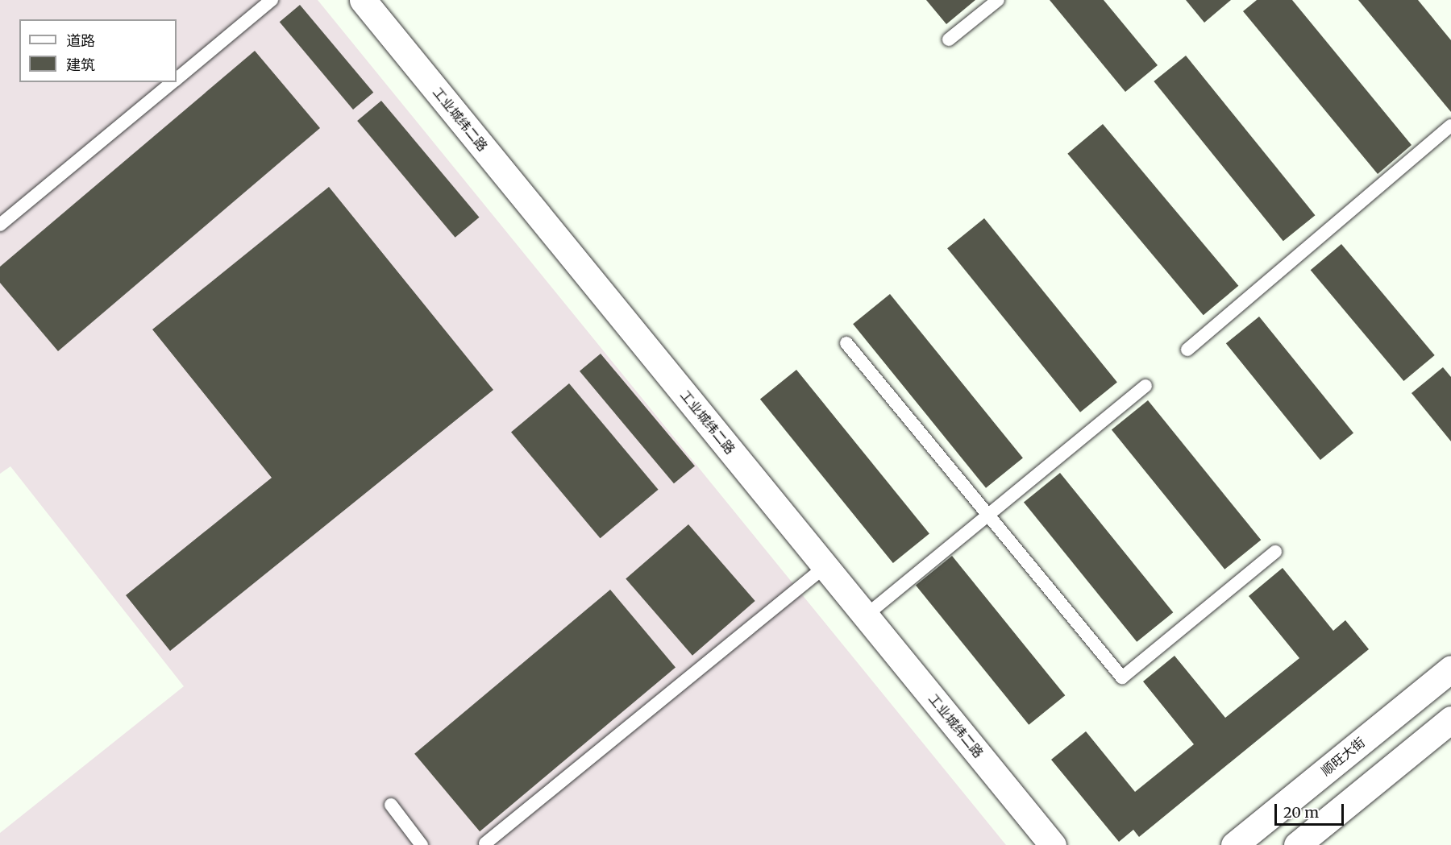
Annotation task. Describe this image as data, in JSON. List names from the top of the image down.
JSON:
{
  "streets": {
    "street": ["工业城纬二路", "顺旺大街"]
  },
  "legend": ["道路", "建筑"],
  "scale_bar": "20 m"
}
